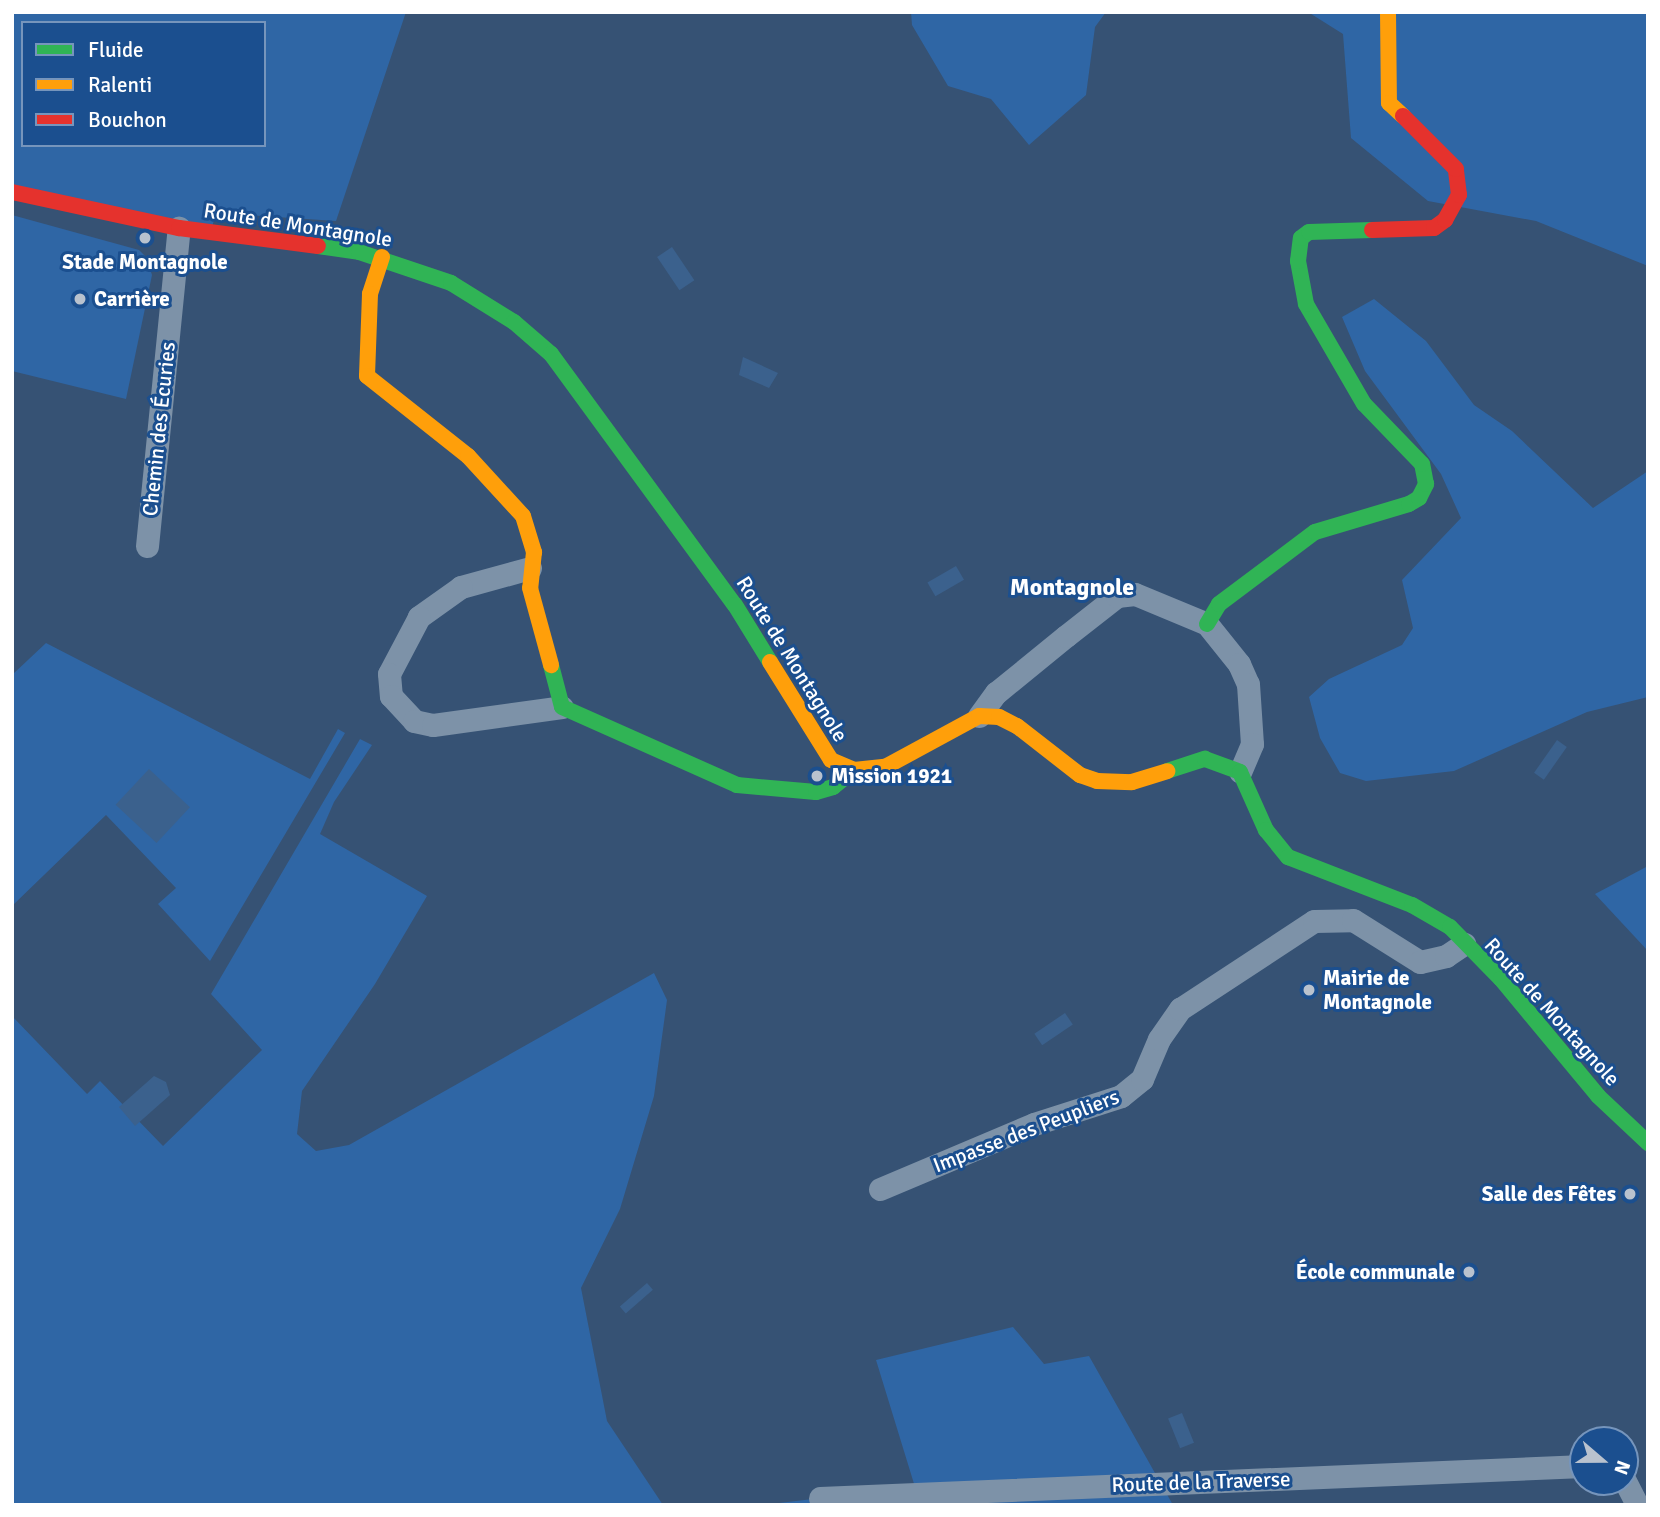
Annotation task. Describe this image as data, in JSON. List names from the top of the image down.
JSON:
{
  "streets": {
    "street": [
      "Route de Montagnole",
      "Chemin des Écuries",
      "Impasse des Peupliers",
      "Route de la Traverse"
    ]
  },
  "crossings": [
    ["Route de Montagnole", "Chemin des Écuries"],
    ["Route de Montagnole", "Impasse des Peupliers"]
  ],
  "districts": ["Montagnole"],
  "places": [
    "Stade Montagnole",
    "Carrière",
    "Mission 1921",
    "Mairie de Montagnole",
    "Salle des Fêtes",
    "École communale"
  ],
  "legend": ["Fluide", "Ralenti", "Bouchon"],
  "north": "right"
}
